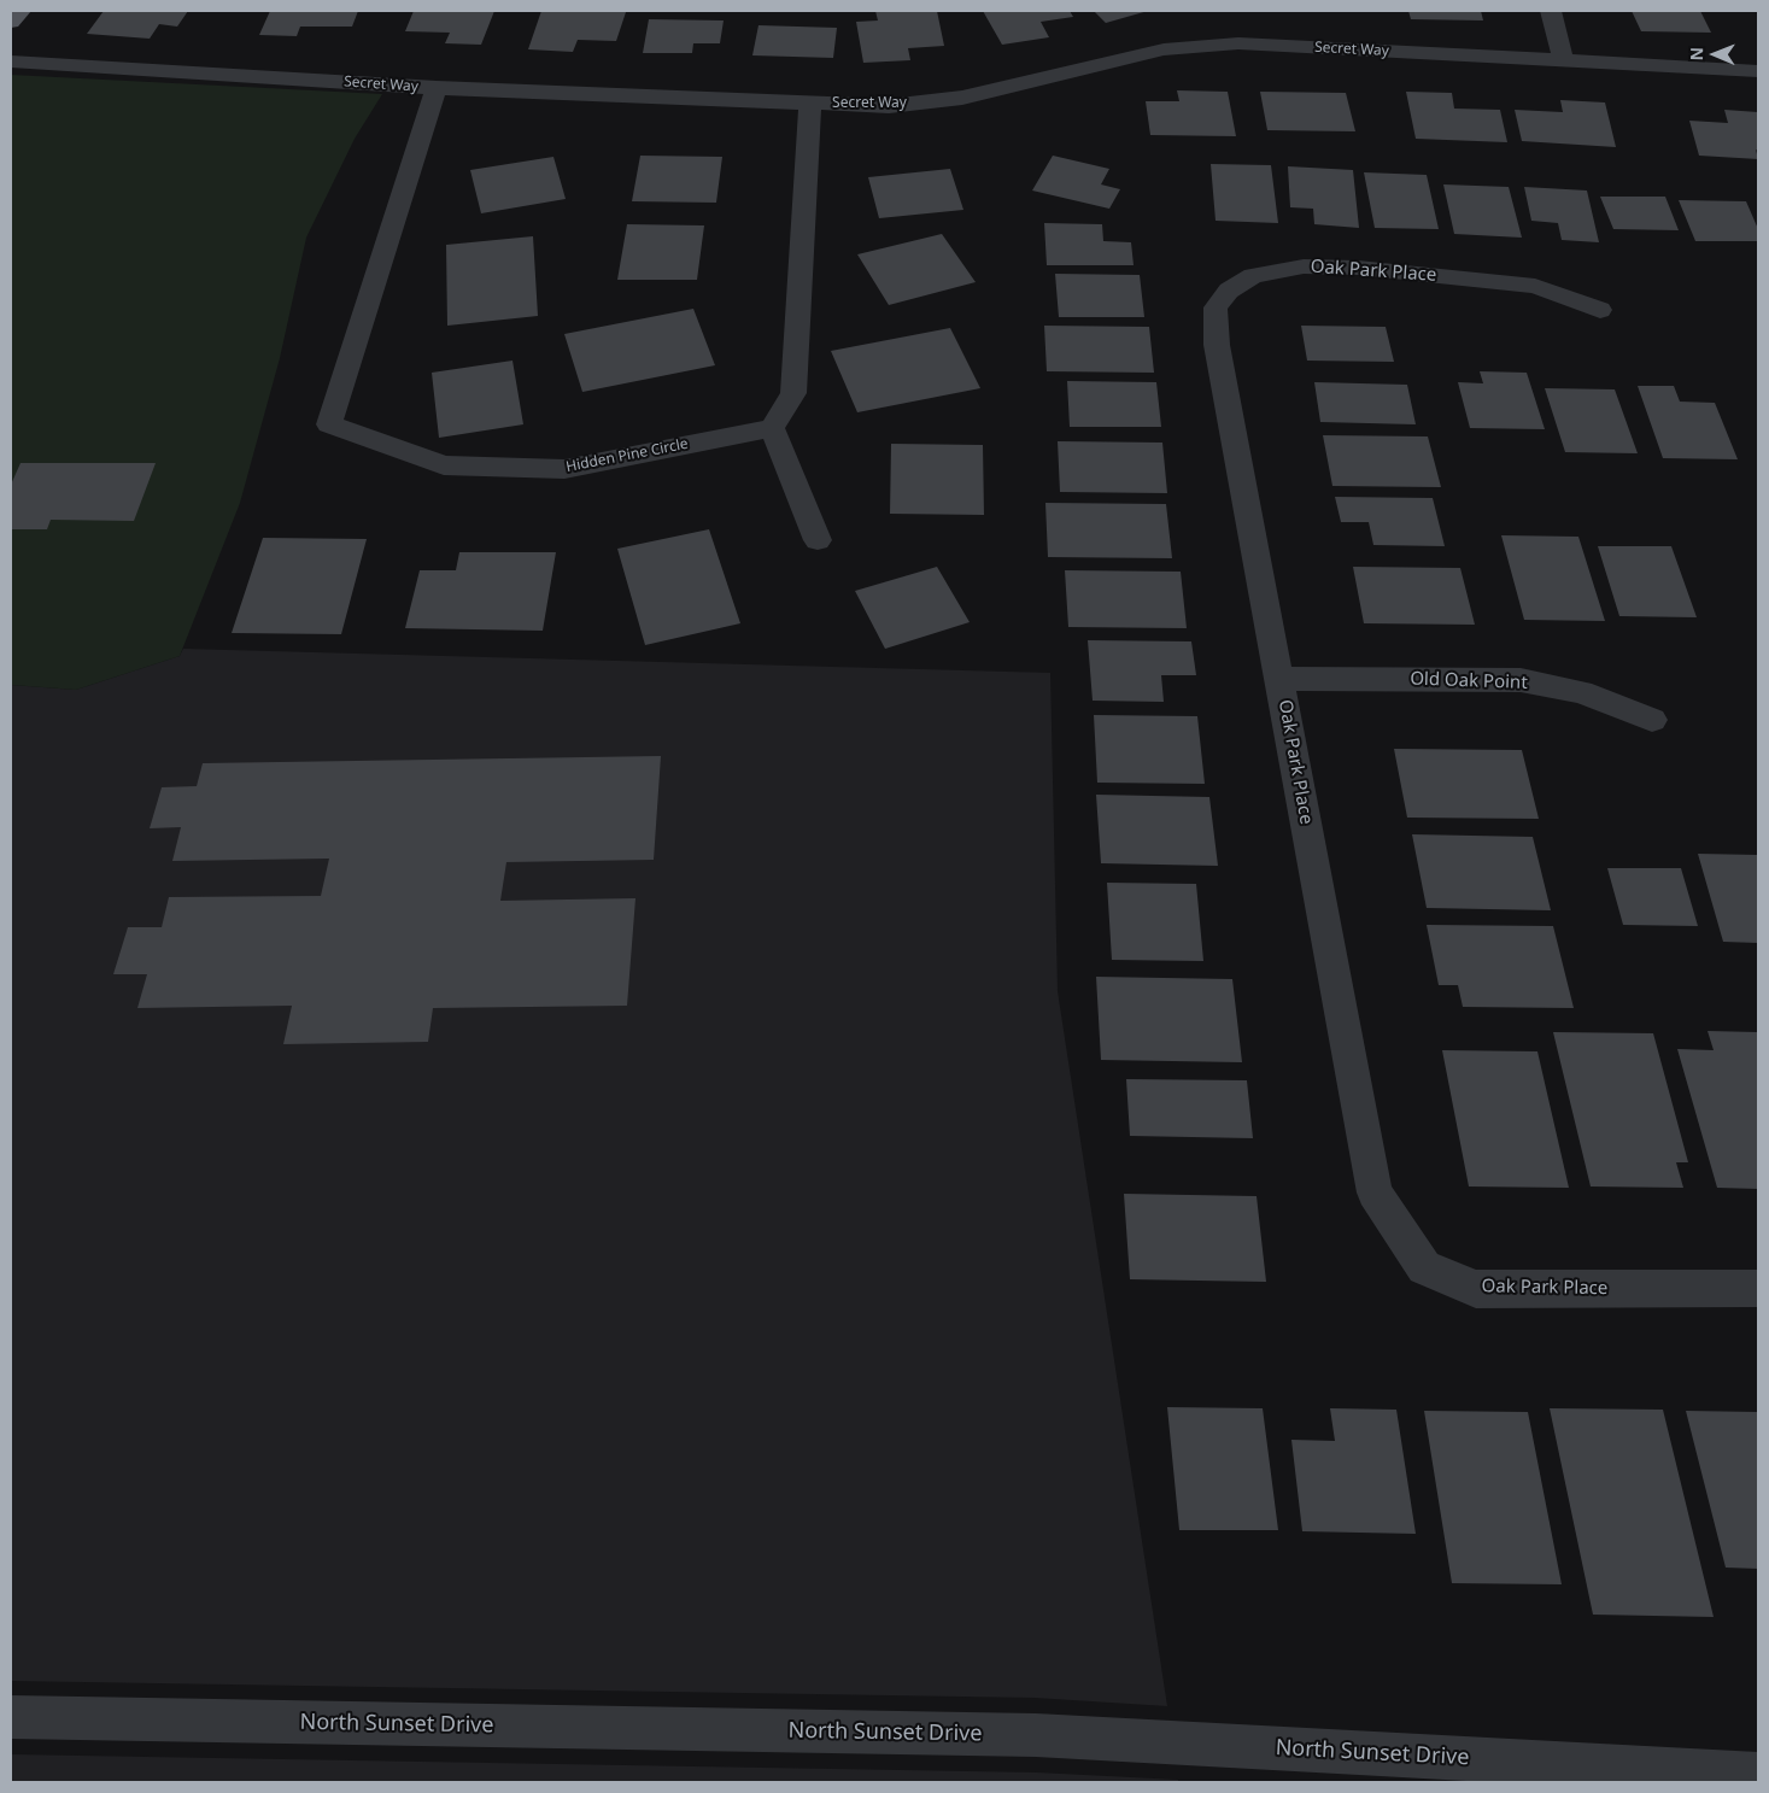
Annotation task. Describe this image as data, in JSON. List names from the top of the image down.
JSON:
{
  "streets": {
    "street": [
      "Secret Way",
      "Oak Park Place",
      "Hidden Pine Circle",
      "Old Oak Point",
      "North Sunset Drive"
    ]
  },
  "crossings": [
    ["Secret Way", "Hidden Pine Circle"],
    ["Oak Park Place", "Old Oak Point"]
  ],
  "north": "left"
}
